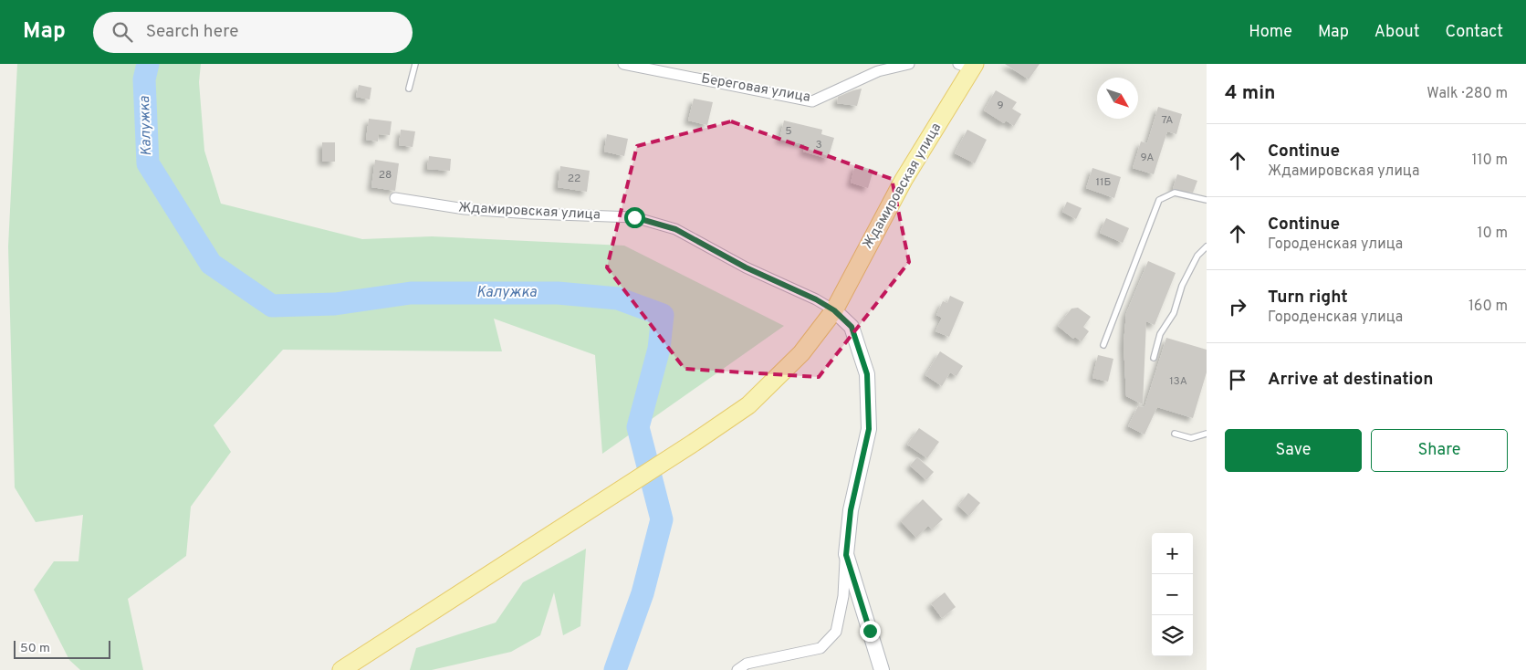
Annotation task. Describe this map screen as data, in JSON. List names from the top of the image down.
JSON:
{
  "streets": {
    "main road": ["Ждамировская улица"],
    "street": ["Береговая улица"]
  },
  "water": ["Калужка"],
  "house_numbers": [
    "9",
    "7А",
    "5",
    "3",
    "9А",
    "28",
    "22",
    "11Б",
    "13А"
  ],
  "scale_bar": "50 m",
  "north": "bottom right",
  "page": {
    "header": "Map",
    "search": "Search here",
    "nav": [
      "Home",
      "Map",
      "About",
      "Contact"
    ],
    "heading": ["4 min", "Walk · 280 m"],
    "list": [
      ["Continue", "Ждамировская улица", "110 m"],
      ["Continue", "Городенская улица", "10 m"],
      ["Turn right", "Городенская улица", "160 m"],
      "Arrive at destination"
    ],
    "buttons": ["Save", "Share"],
    "map_buttons": ["+", "−"],
    "scale": "50 m"
  }
}
